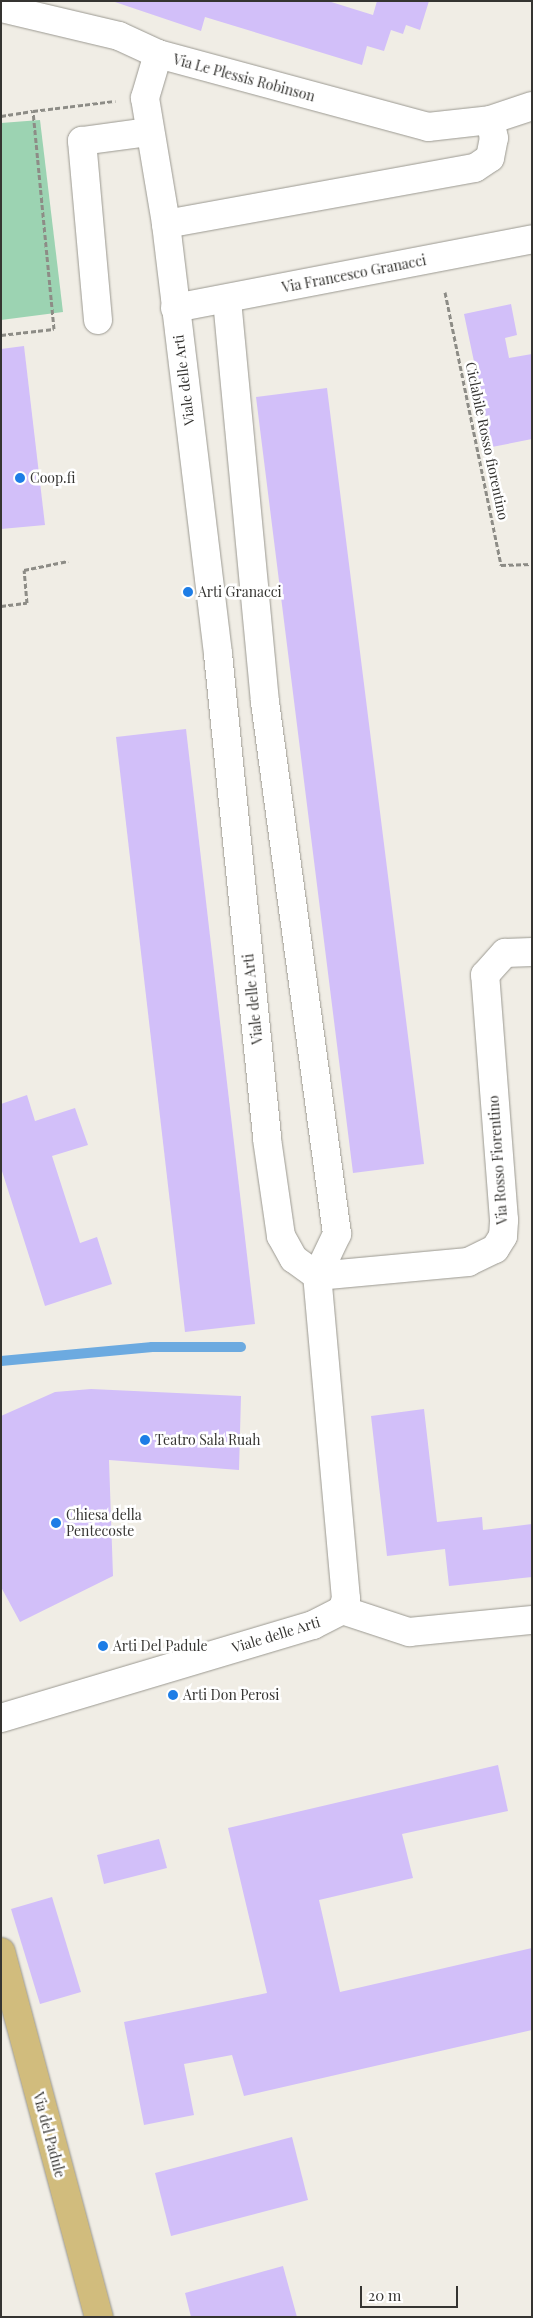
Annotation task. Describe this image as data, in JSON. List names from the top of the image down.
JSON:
{
  "streets": {
    "main road": ["Via del Padule"],
    "street": [
      "Via Le Plessis Robinson",
      "Via Francesco Granacci",
      "Viale delle Arti",
      "Via Rosso Fiorentino"
    ],
    "path": ["Ciclabile Rosso fiorentino"]
  },
  "crossings": [
    ["Via Le Plessis Robinson", "Viale delle Arti"],
    ["Via Francesco Granacci", "Viale delle Arti"],
    ["Viale delle Arti", "Via Rosso Fiorentino"]
  ],
  "places": [
    "Coop.fi",
    "Arti Granacci",
    "Teatro Sala Ruah",
    "Chiesa della Pentecoste",
    "Arti Del Padule",
    "Arti Don Perosi"
  ],
  "scale_bar": "20 m"
}
